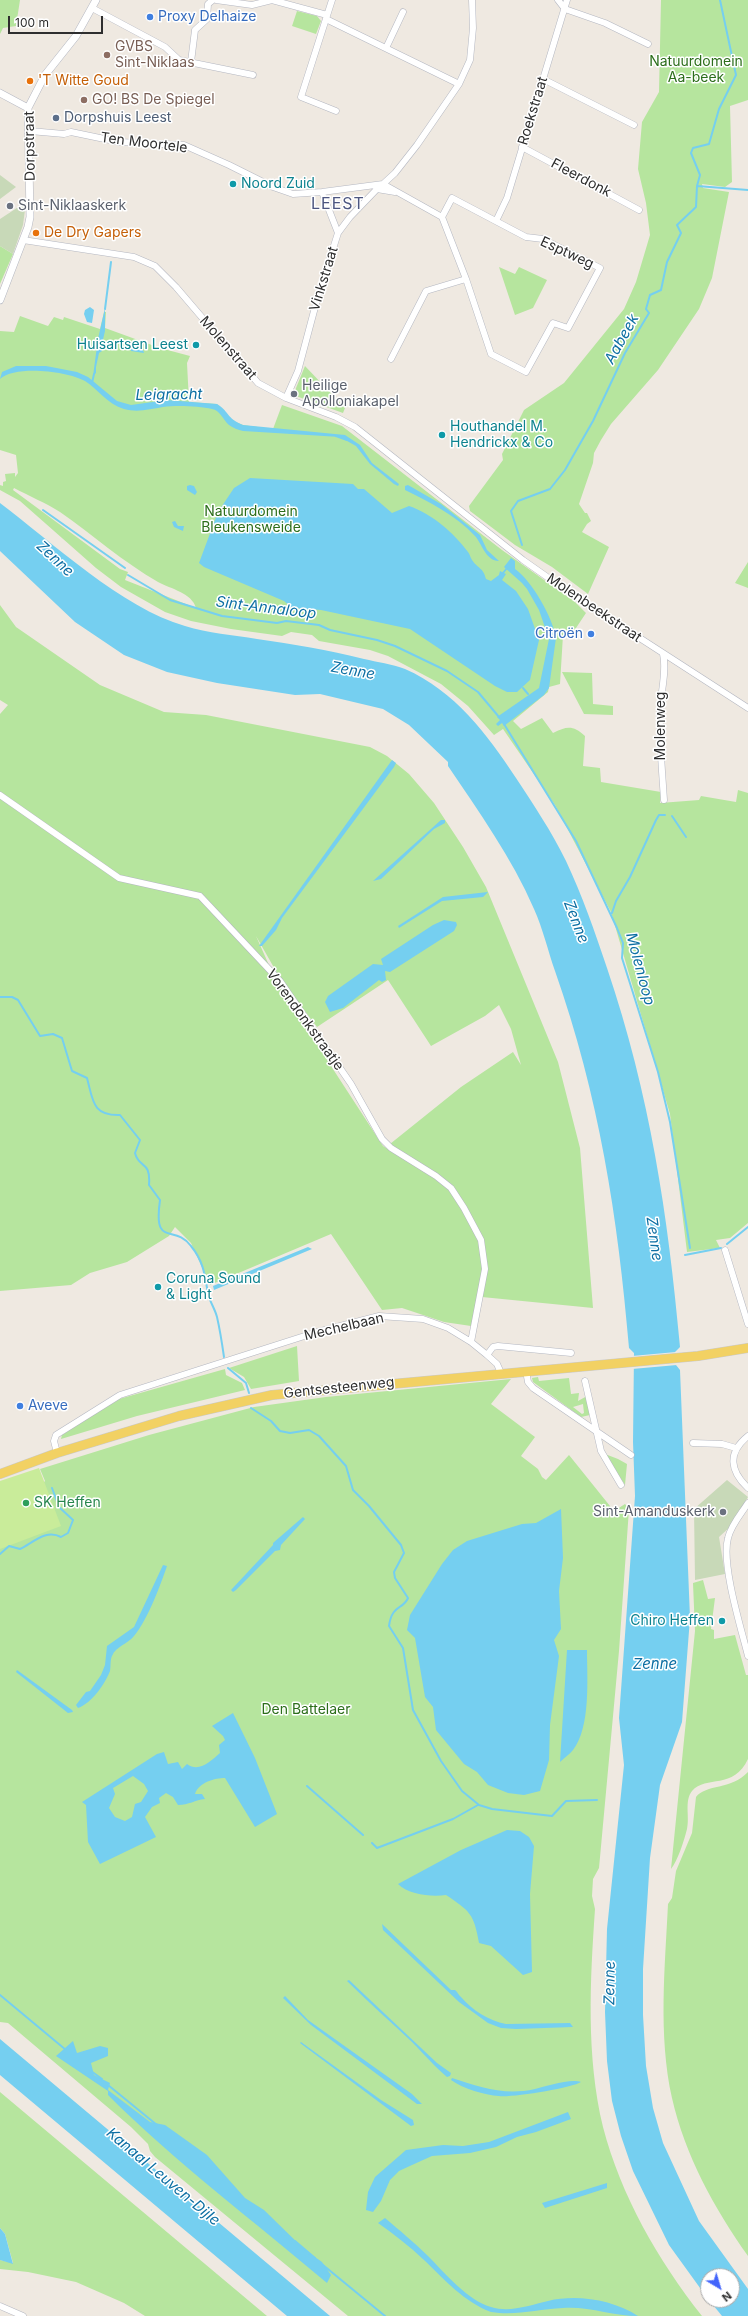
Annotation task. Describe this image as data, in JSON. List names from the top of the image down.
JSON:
{
  "streets": {
    "main road": ["Gentsesteenweg"],
    "street": [
      "Roekstraat",
      "Ten Moortele",
      "Dorpstraat",
      "Fleerdonk",
      "Esptweg",
      "Vinkstraat",
      "Molenstraat",
      "Molenbeekstraat",
      "Molenweg",
      "Vorendonkstraatje",
      "Mechelbaan"
    ]
  },
  "crossings": [
    ["Roekstraat", "Fleerdonk"],
    ["Roekstraat", "Esptweg"],
    ["Ten Moortele", "Dorpstraat"],
    ["Ten Moortele", "Vinkstraat"],
    ["Dorpstraat", "Molenstraat"],
    ["Vinkstraat", "Molenstraat"],
    ["Molenstraat", "Molenbeekstraat"],
    ["Molenbeekstraat", "Molenweg"],
    ["Vorendonkstraatje", "Mechelbaan"],
    ["Mechelbaan", "Gentsesteenweg"]
  ],
  "districts": ["LEEST"],
  "water": [
    "Aabeek",
    "Leigracht",
    "Zenne",
    "Sint-Annaloop",
    "Molenloop",
    "Kanaal Leuven-Dijle"
  ],
  "parks": ["Natuurdomein Aa-beek", "Natuurdomein Bleukensweide", "Den Battelaer"],
  "places": [
    "Proxy Delhaize",
    "GVBS Sint-Niklaas",
    "'T Witte Goud",
    "GO! BS De Spiegel",
    "Dorpshuis Leest",
    "Noord Zuid",
    "Sint-Niklaaskerk",
    "De Dry Gapers",
    "Huisartsen Leest",
    "Heilige Apolloniakapel",
    "Houthandel M. Hendrickx & Co",
    "Citroën",
    "Coruna Sound & Light",
    "Aveve",
    "SK Heffen",
    "Sint-Amanduskerk",
    "Chiro Heffen"
  ],
  "scale_bar": "100 m",
  "north": "bottom right"
}
